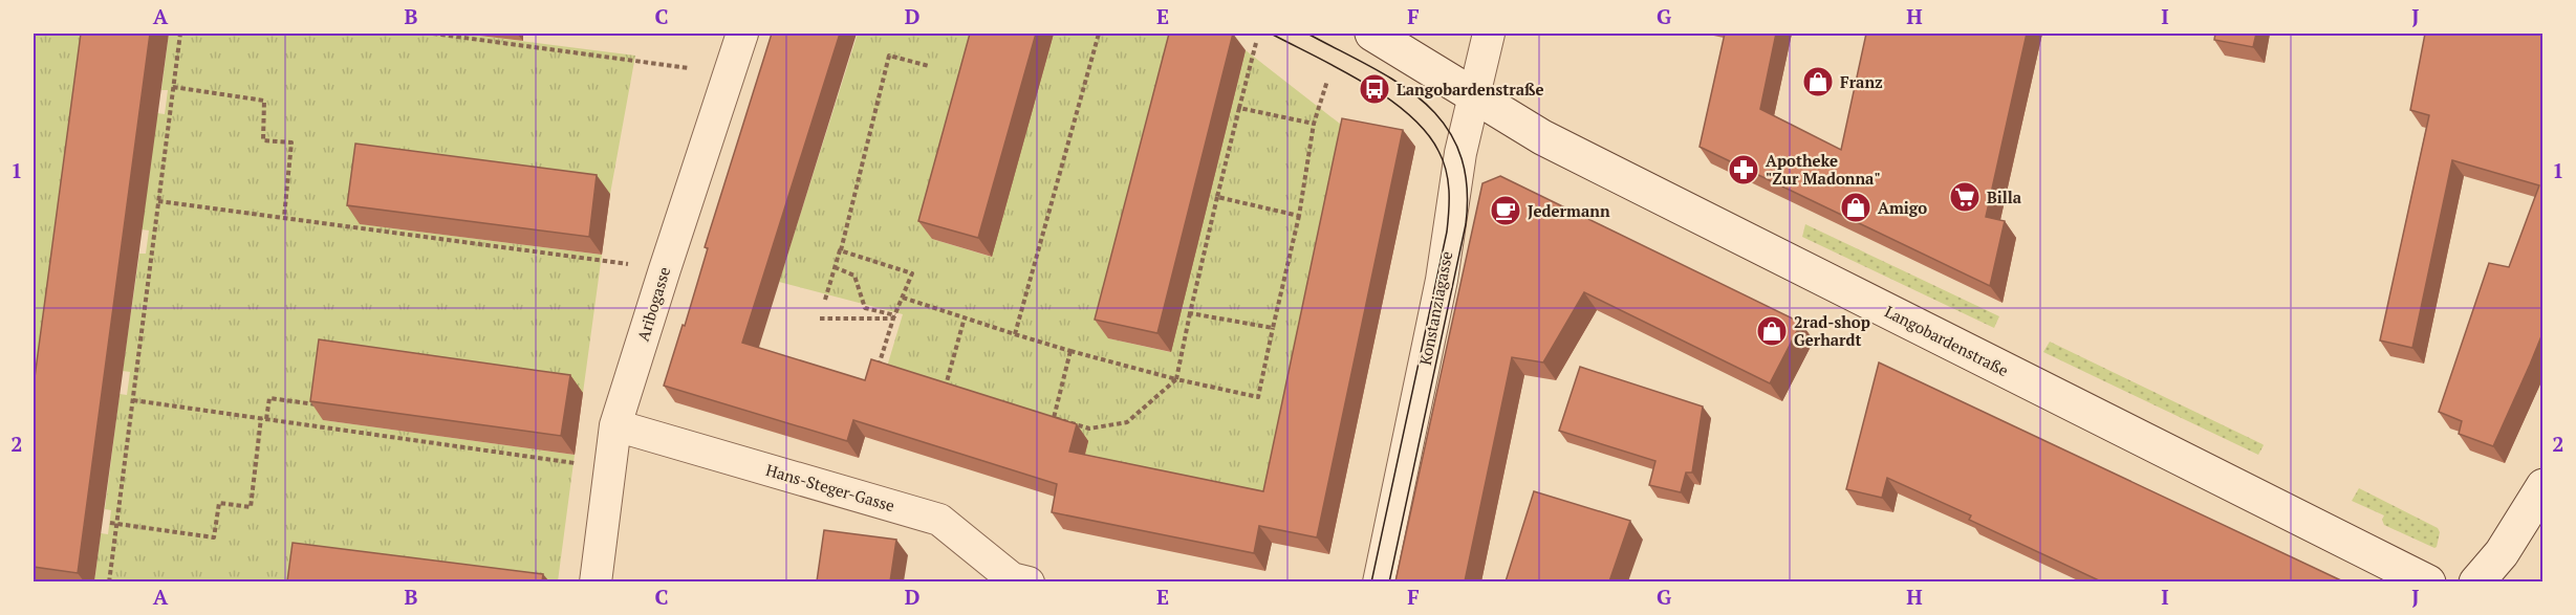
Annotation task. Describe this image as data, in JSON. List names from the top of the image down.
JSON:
{
  "streets": {
    "street": [
      "Aribogasse",
      "Konstanziagasse",
      "Langobardenstraße",
      "Hans-Steger-Gasse"
    ]
  },
  "crossings": [
    ["Aribogasse", "Hans-Steger-Gasse"],
    ["Konstanziagasse", "Langobardenstraße"]
  ],
  "places": {
    "shop": ["Franz", "Amigo", "2rad-shop Gerhardt"],
    "bus stop": ["Langobardenstraße"],
    "pharmacy": ["Apotheke \"Zur Madonna\""],
    "supermarket": ["Billa"],
    "cafe": ["Jedermann"]
  },
  "grid": {
    "columns": [
      "A",
      "B",
      "C",
      "D",
      "E",
      "F",
      "G",
      "H",
      "I",
      "J"
    ],
    "rows": ["1", "2"]
  }
}
